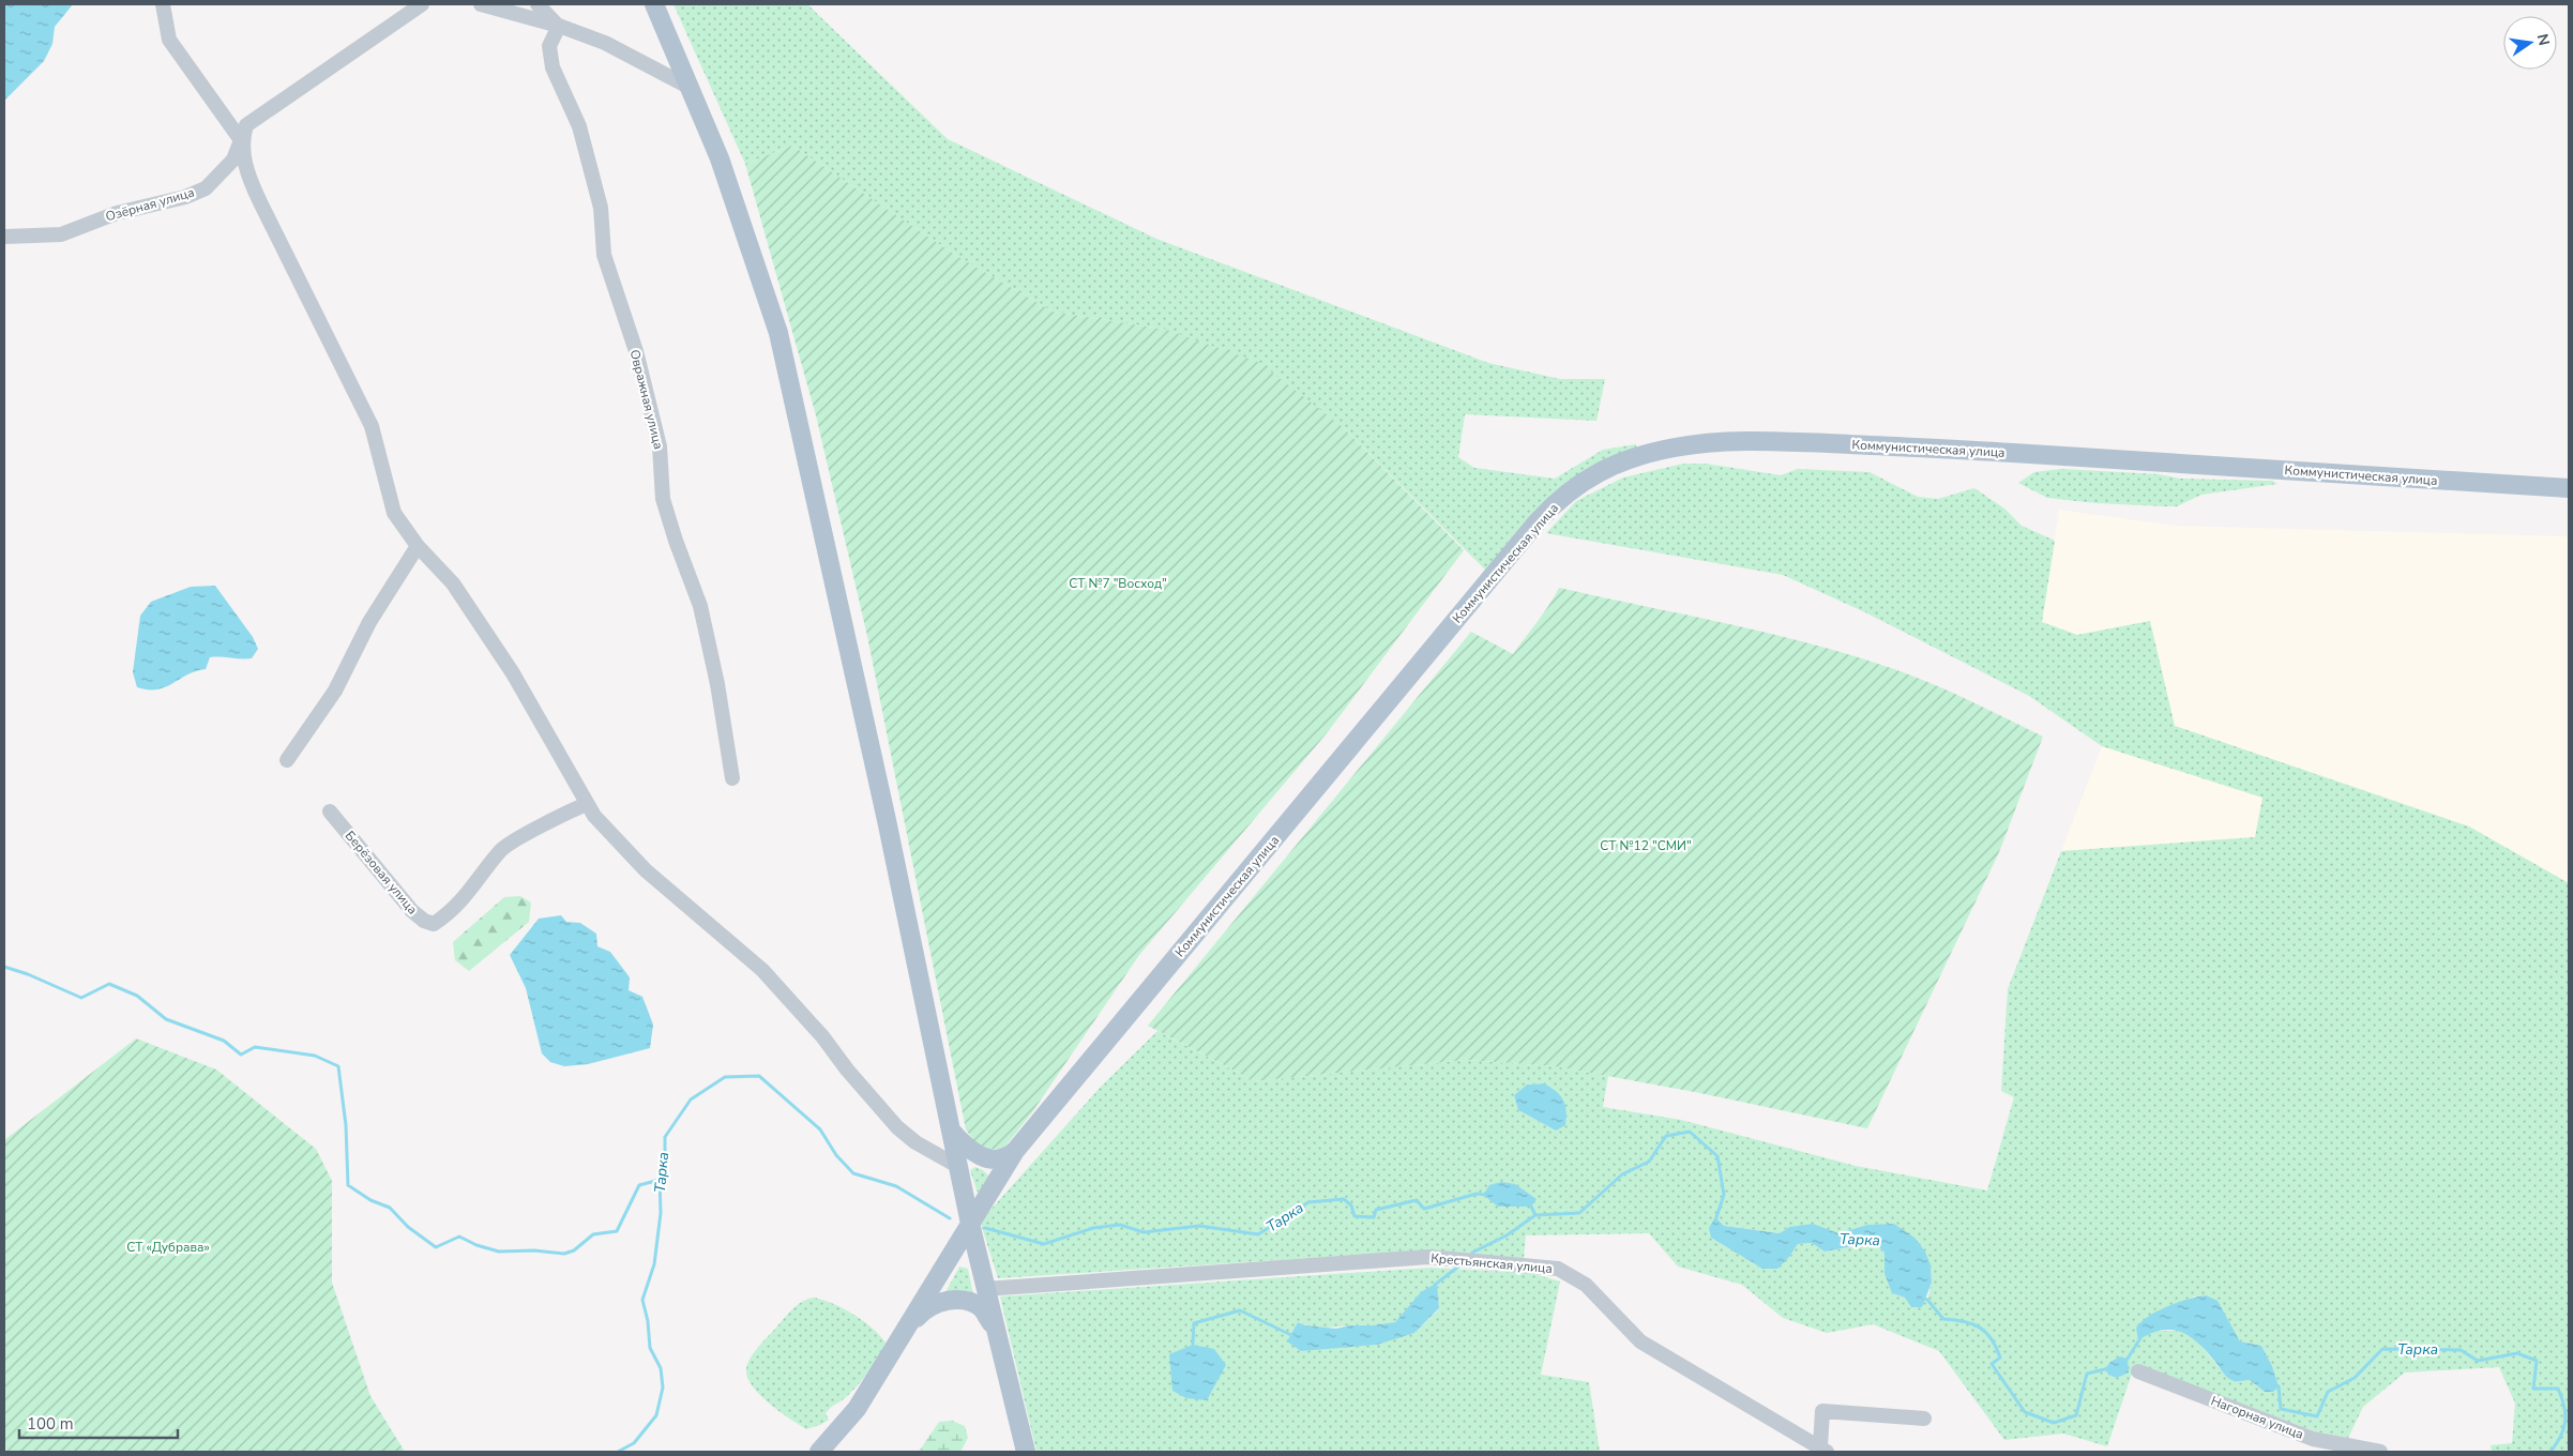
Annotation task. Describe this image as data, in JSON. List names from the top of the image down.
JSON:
{
  "streets": {
    "main road": ["Коммунистическая улица"],
    "street": [
      "Озёрная улица",
      "Овражная улица",
      "Берёзовая улица",
      "Крестьянская улица",
      "Нагорная улица"
    ]
  },
  "water": ["Тарка"],
  "parks": ["СТ №7 \"Восход\"", "СТ №12 \"СМИ\"", "СТ «Дубрава»"],
  "scale_bar": "100 m",
  "north": "right"
}
